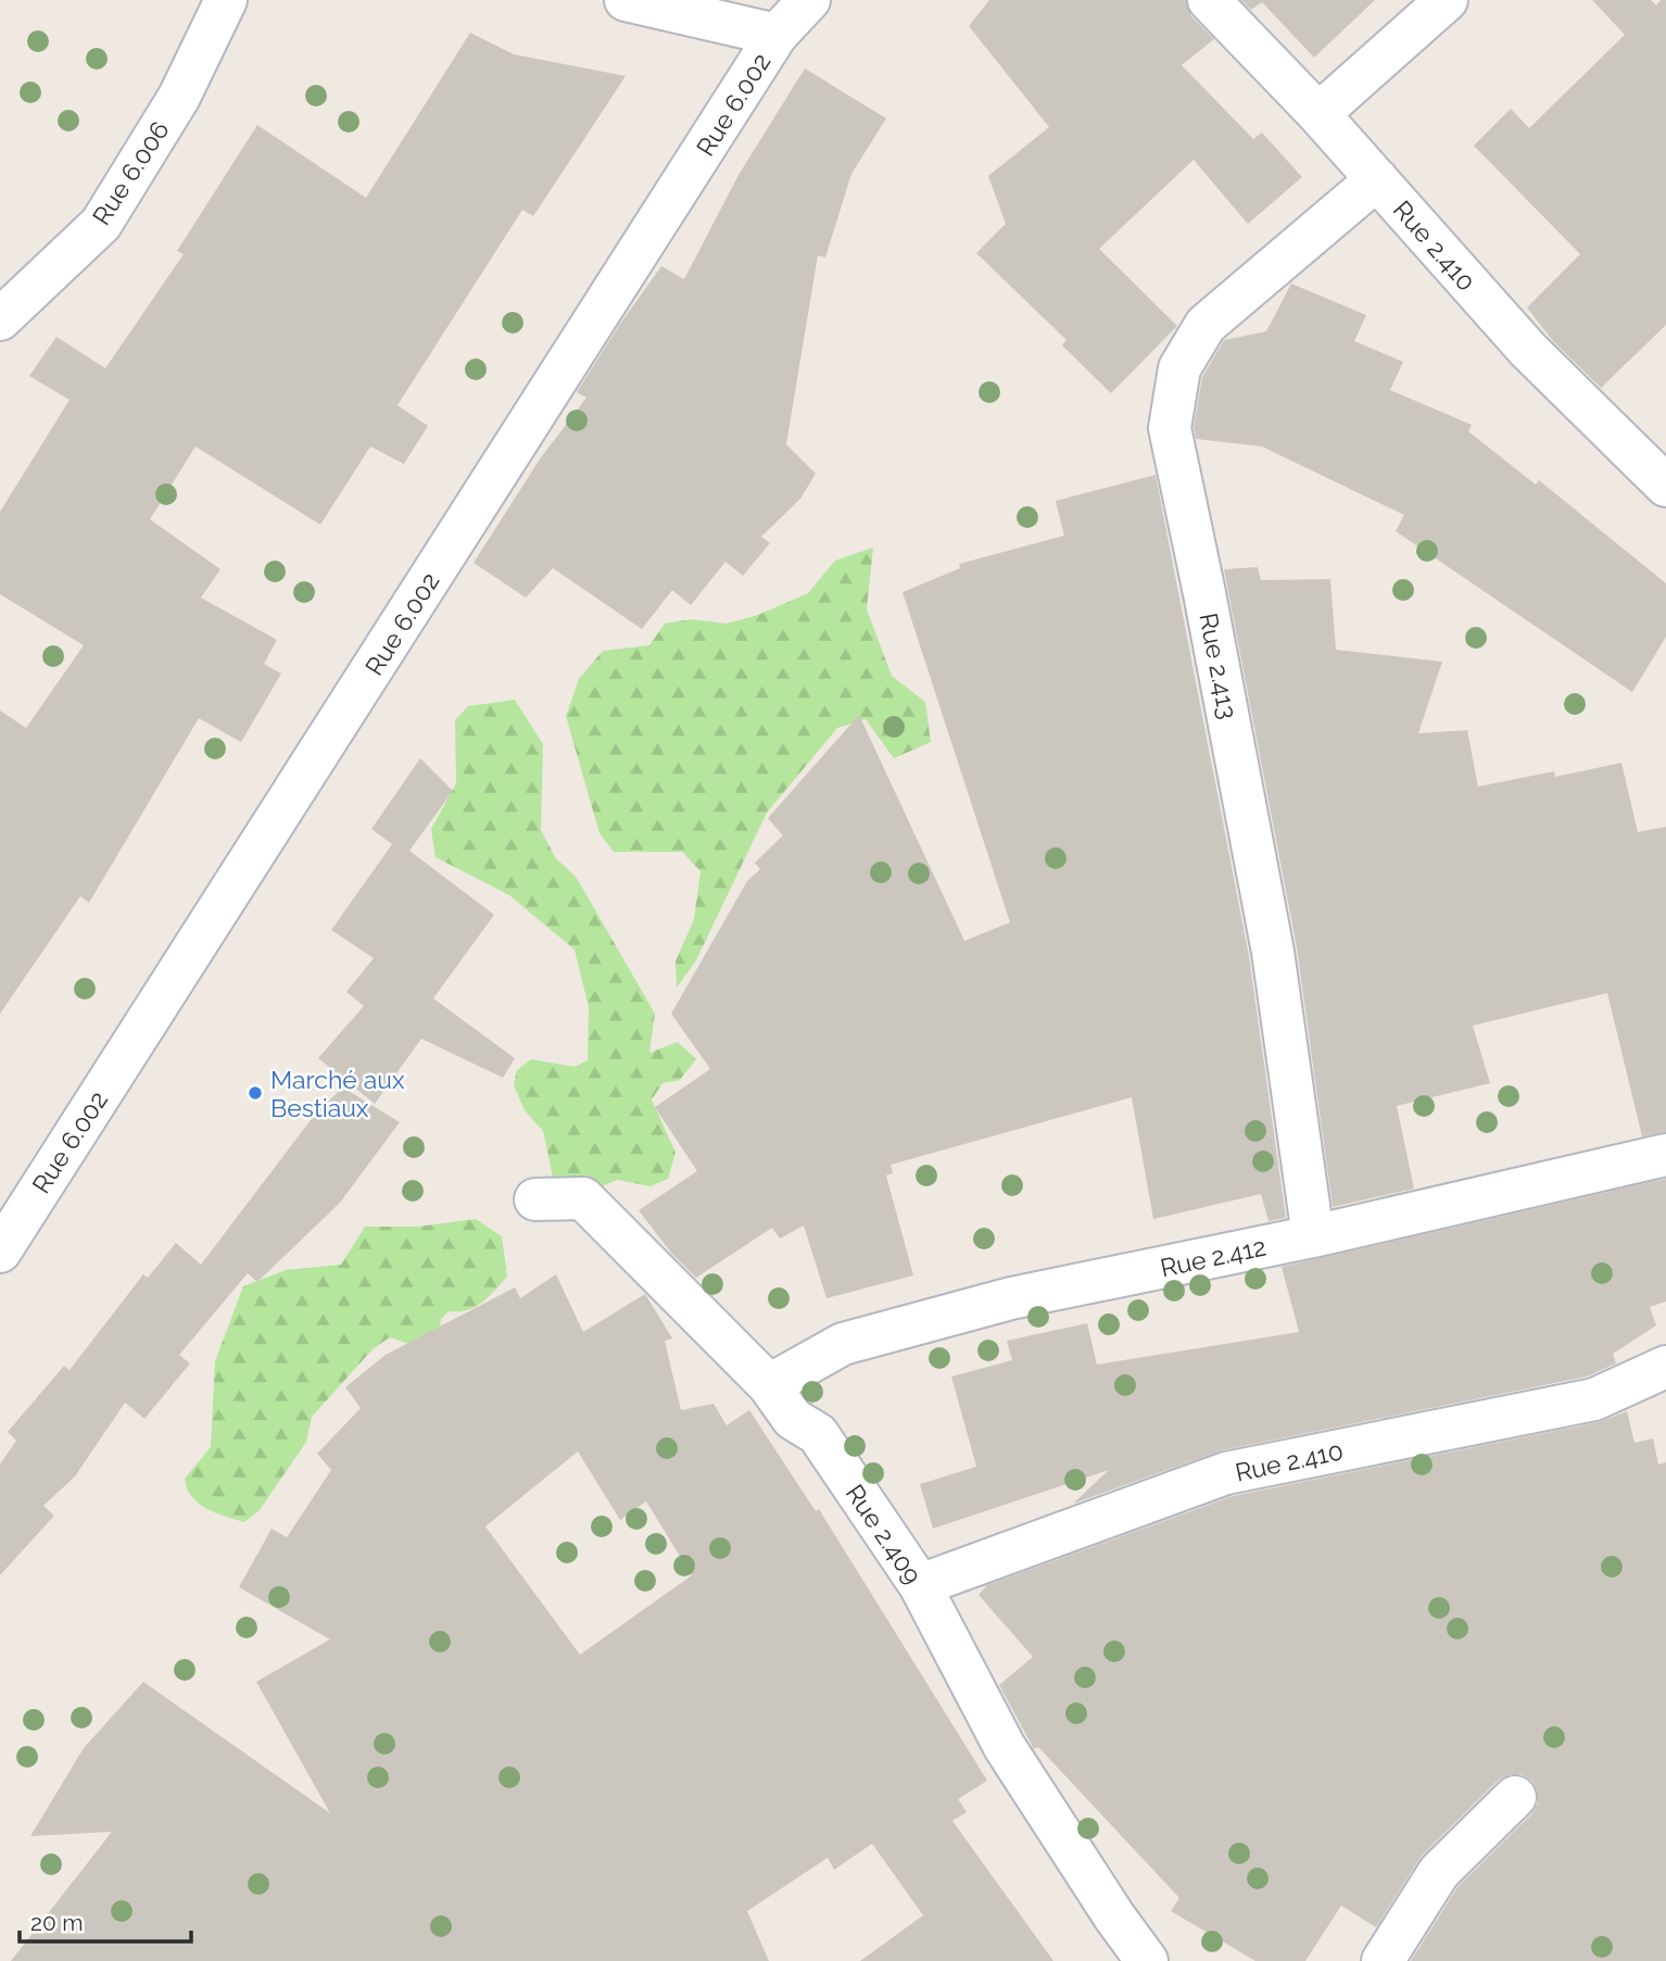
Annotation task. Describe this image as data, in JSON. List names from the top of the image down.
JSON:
{
  "streets": {
    "street": [
      "Rue 6.002",
      "Rue 6.006",
      "Rue 2.410",
      "Rue 2.413",
      "Rue 2.412",
      "Rue 2.409"
    ]
  },
  "crossings": [
    ["Rue 2.410", "Rue 2.413"],
    ["Rue 2.410", "Rue 2.409"],
    ["Rue 2.413", "Rue 2.412"],
    ["Rue 2.412", "Rue 2.409"]
  ],
  "places": ["Marché aux Bestiaux"],
  "scale_bar": "20 m"
}
